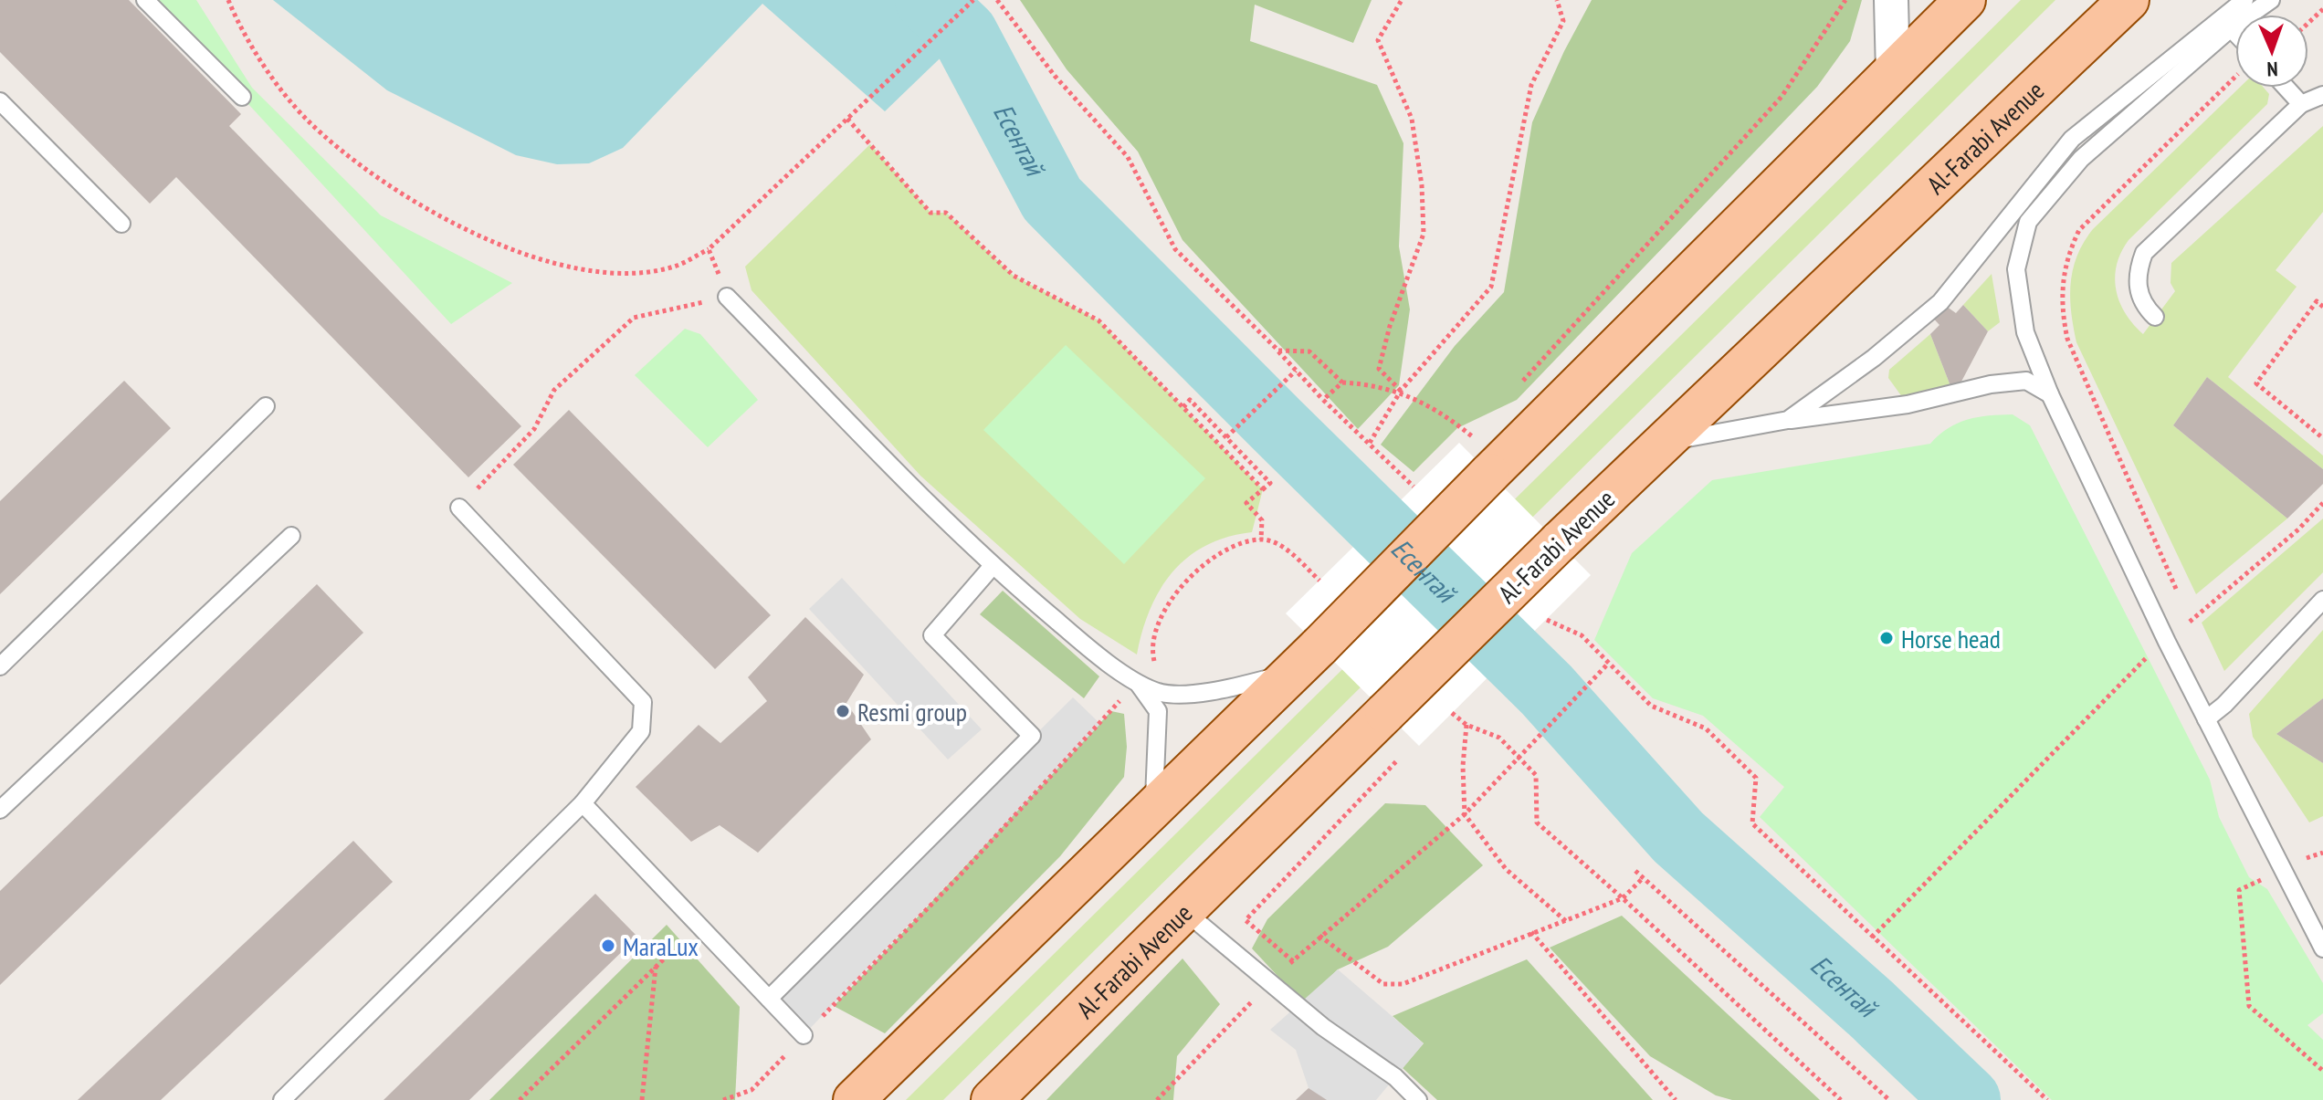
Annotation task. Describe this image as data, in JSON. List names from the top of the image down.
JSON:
{
  "streets": {
    "main road": ["Al-Farabi Avenue"]
  },
  "water": ["Есентай"],
  "places": ["Horse head", "Resmi group", "MaraLux"],
  "north": "bottom"
}
